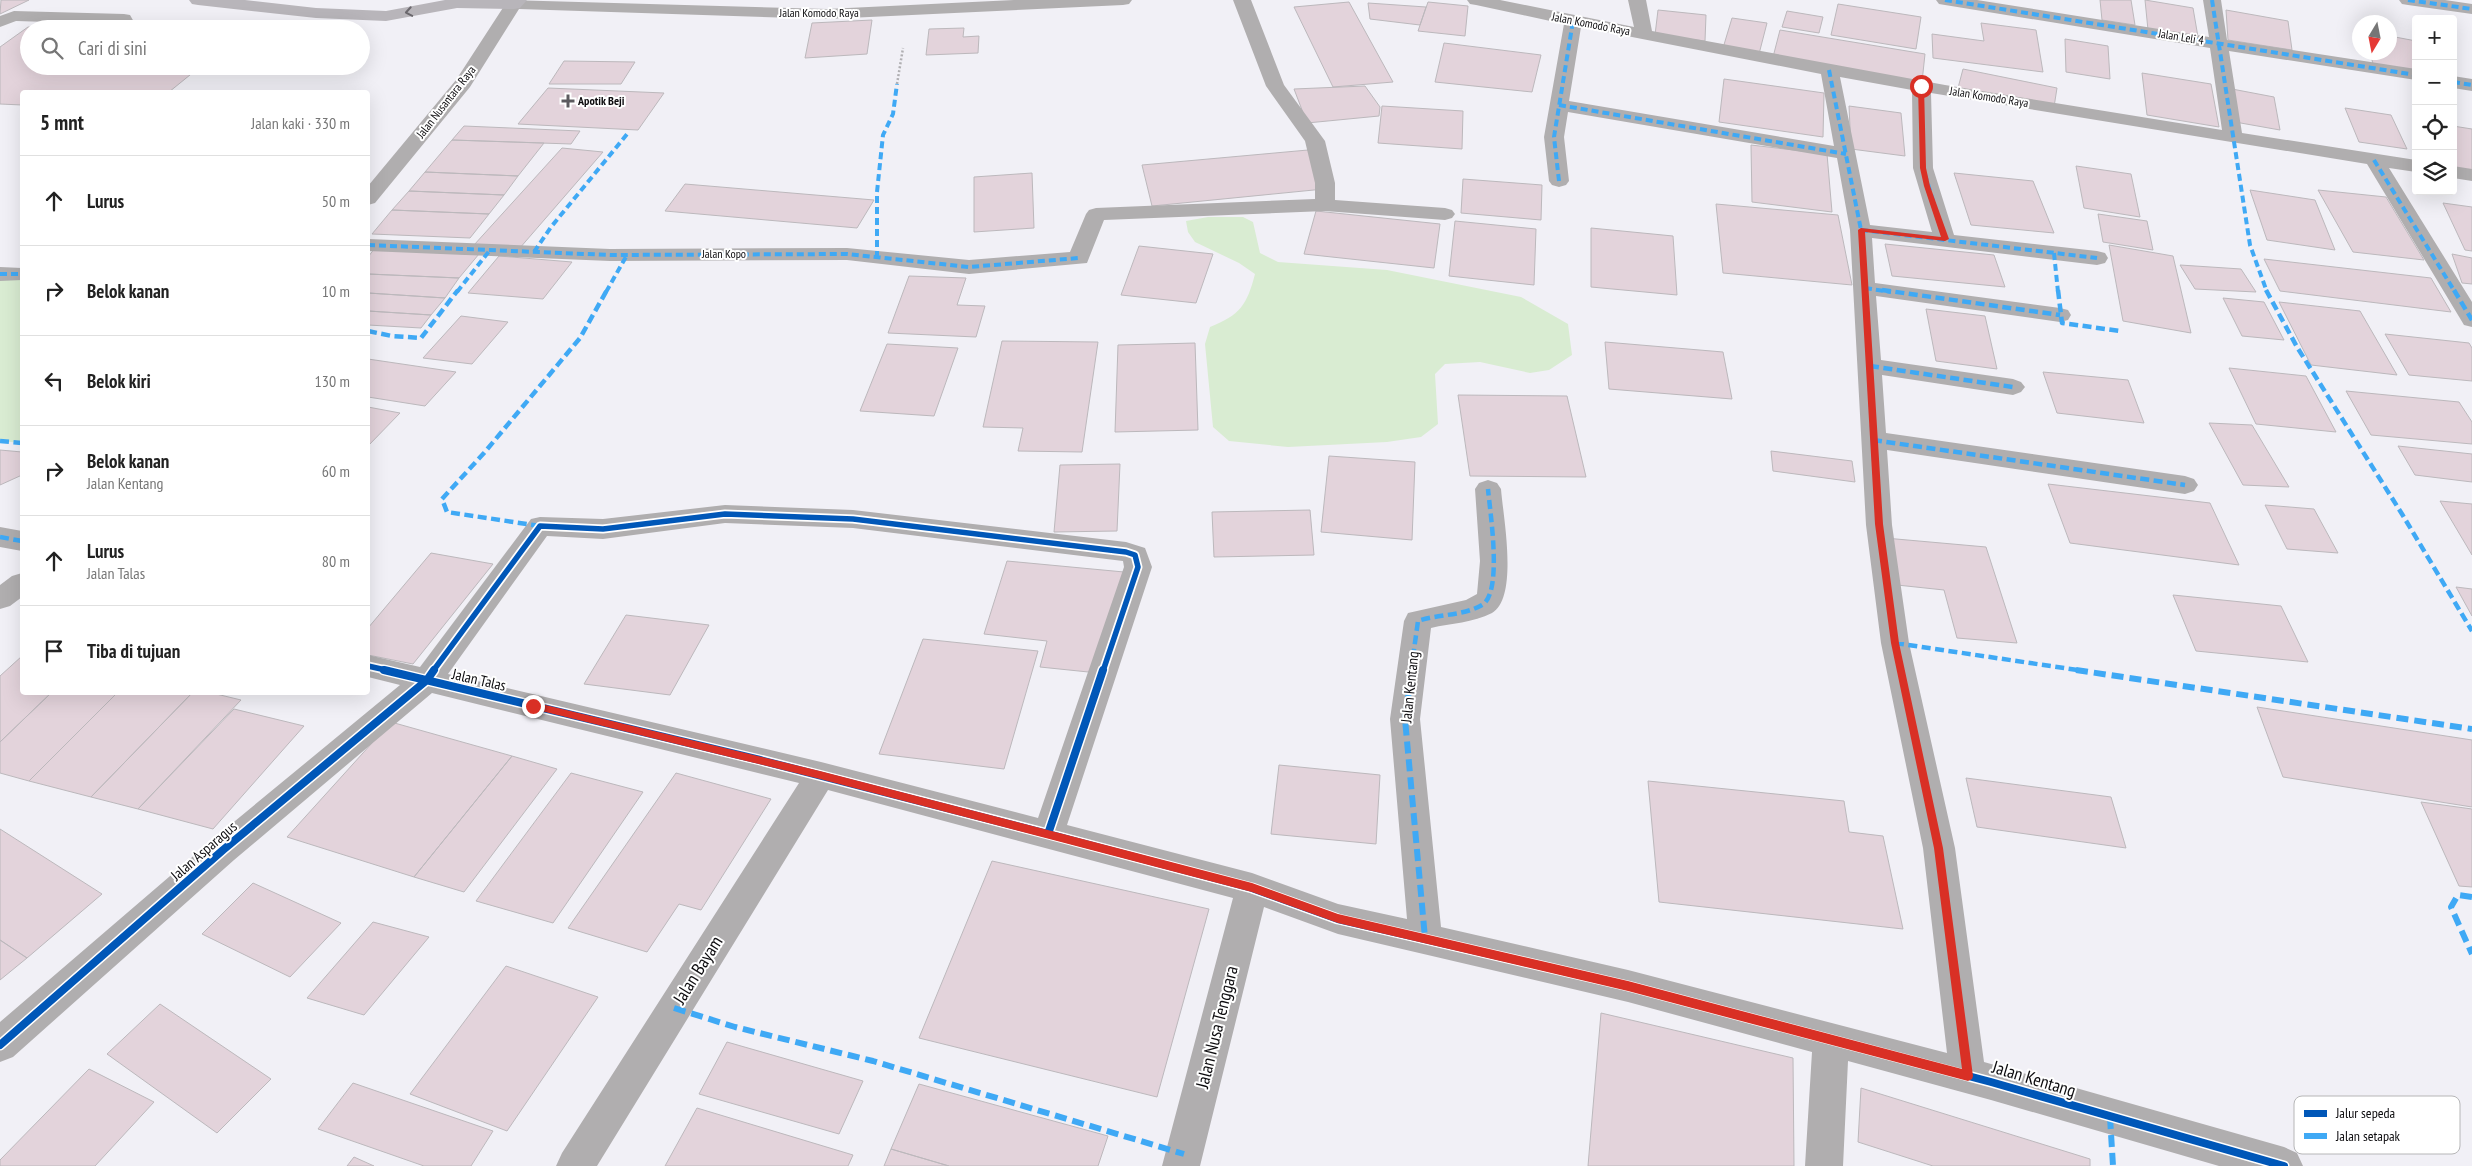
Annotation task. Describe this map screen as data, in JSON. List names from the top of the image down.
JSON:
{
  "streets": {
    "street": [
      "Jalan Komodo Raya",
      "Jalan Leli 4",
      "Jalan Nusantara Raya",
      "Jalan Kopo",
      "Jalan Talas",
      "Jalan Kentang",
      "Jalan Asparagus",
      "Jalan Bayam",
      "Jalan Nusa Tenggara"
    ]
  },
  "crossings": [
    ["Jalan Komodo Raya", "Jalan Nusantara Raya"],
    ["Jalan Talas", "Jalan Kentang"],
    ["Jalan Talas", "Jalan Asparagus"],
    ["Jalan Talas", "Jalan Bayam"],
    ["Jalan Talas", "Jalan Nusa Tenggara"],
    ["Jalan Kentang", "Jalan Nusa Tenggara"]
  ],
  "places": {
    "health": ["Apotik Beji"]
  },
  "legend": ["Jalur sepeda", "Jalan setapak"],
  "north": "bottom",
  "page": {
    "map_buttons": ["+", "−"],
    "search": "Cari di sini",
    "heading": ["5 mnt", "Jalan kaki · 330 m"],
    "list": [
      ["Lurus", "50 m"],
      ["Belok kanan", "10 m"],
      ["Belok kiri", "130 m"],
      ["Belok kanan", "Jalan Kentang", "60 m"],
      ["Lurus", "Jalan Talas", "80 m"],
      "Tiba di tujuan"
    ]
  }
}
